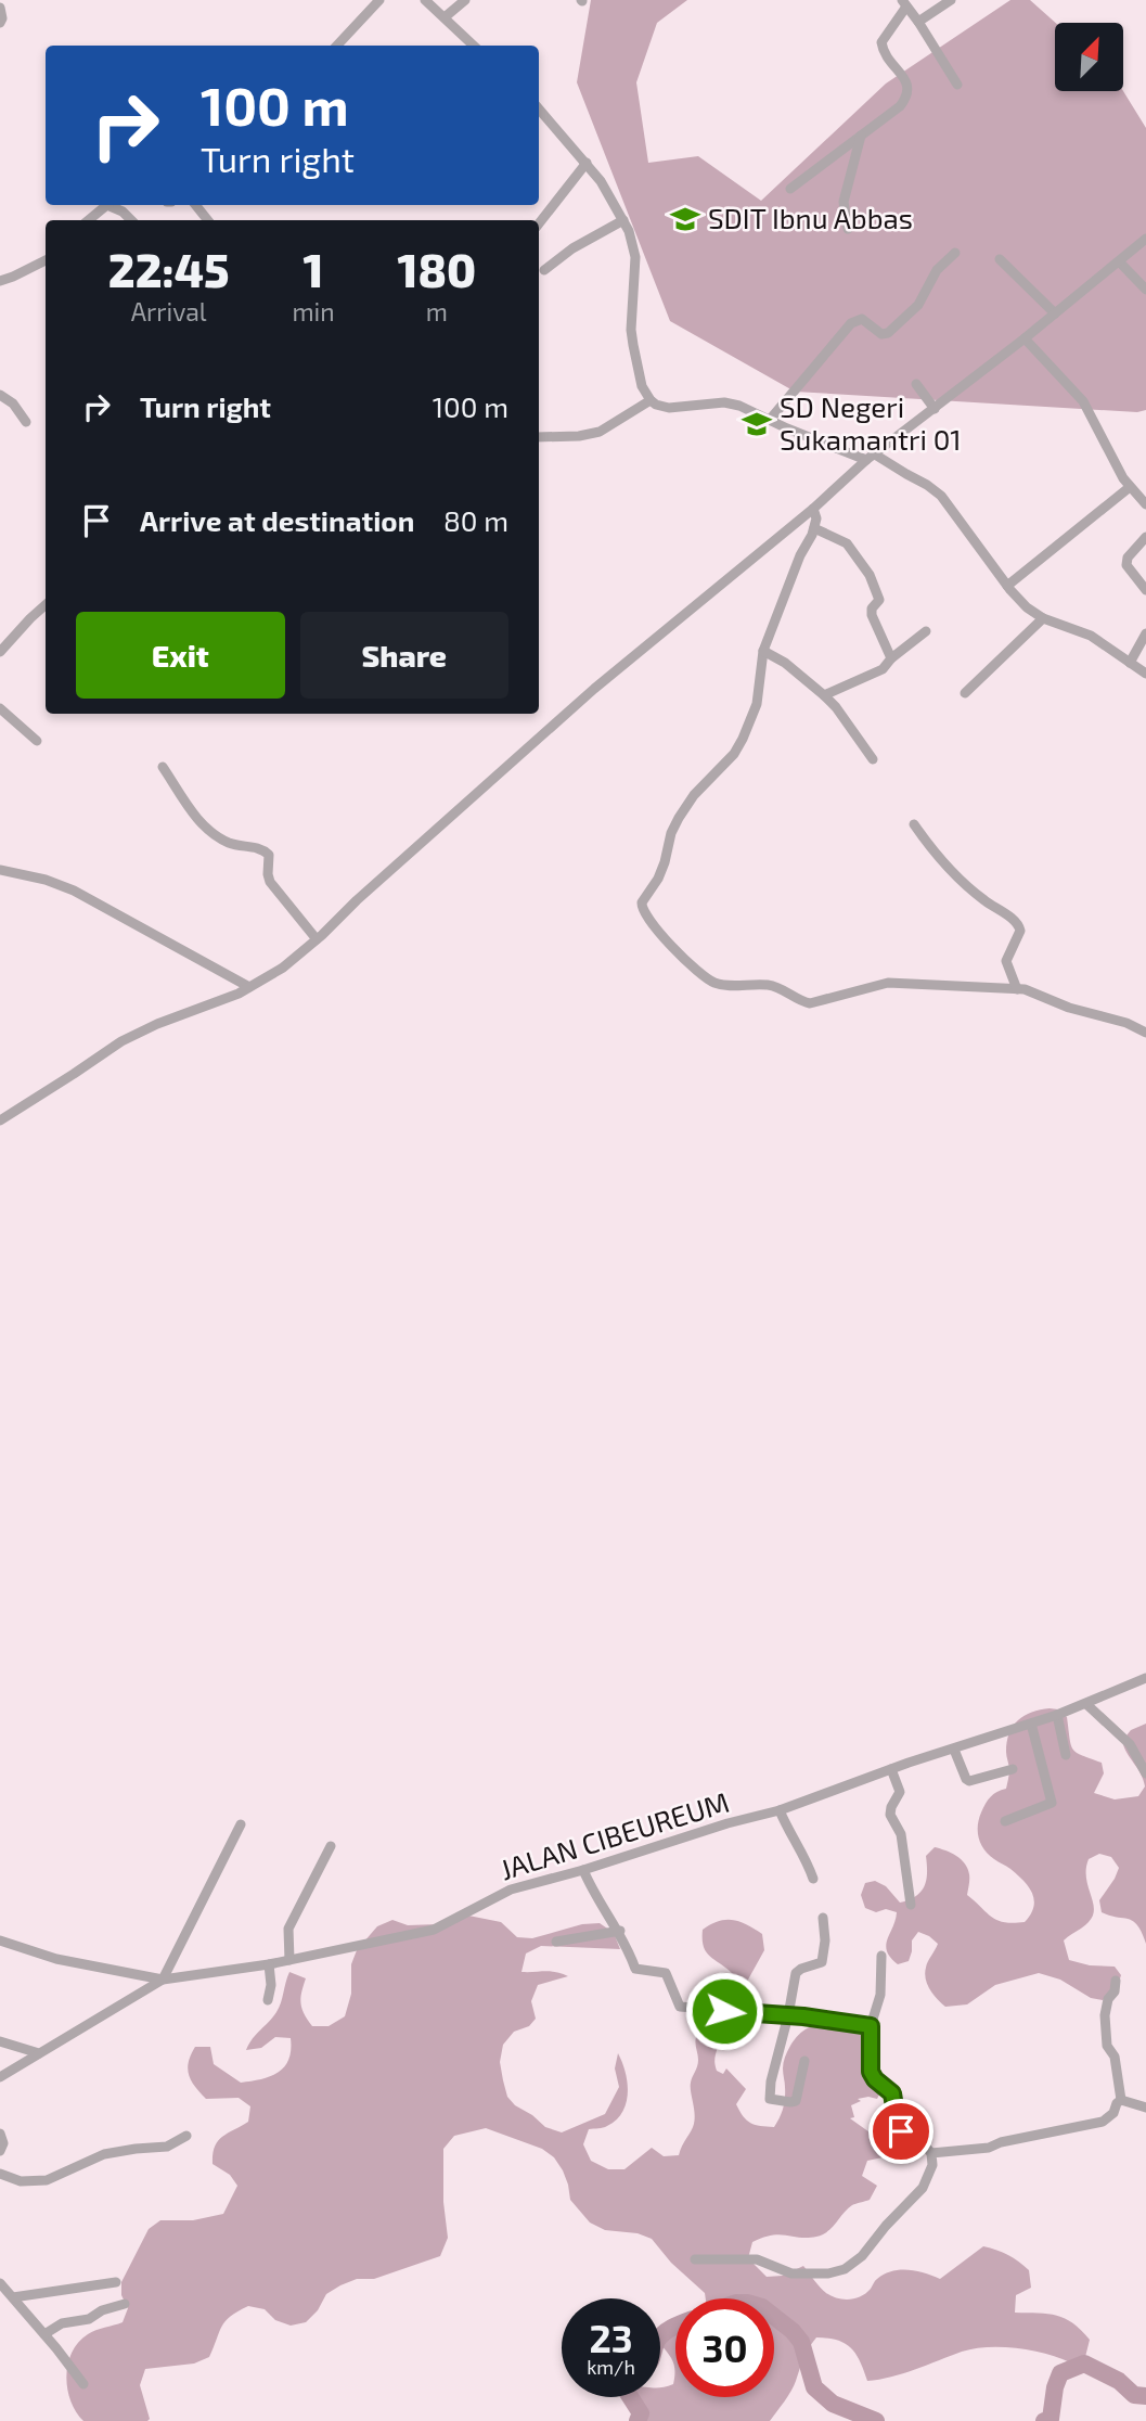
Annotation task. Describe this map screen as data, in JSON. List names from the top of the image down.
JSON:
{
  "streets": {
    "street": ["JALAN CIBEUREUM"]
  },
  "places": {
    "school or university": ["SDIT Ibnu Abbas", "SD Negeri Sukamantri 01"]
  },
  "north": "top right",
  "page": {
    "turn": ["100 m", "Turn right"],
    "eta": [
      "22:45",
      "Arrival",
      "1",
      "min",
      "180",
      "m"
    ],
    "list": [
      {
        "name": "Turn right",
        "value": "100 m"
      },
      {
        "name": "Arrive at destination",
        "value": "80 m"
      }
    ],
    "buttons": ["Exit", "Share"],
    "speed": "23 km/h",
    "limit": "30"
  }
}
